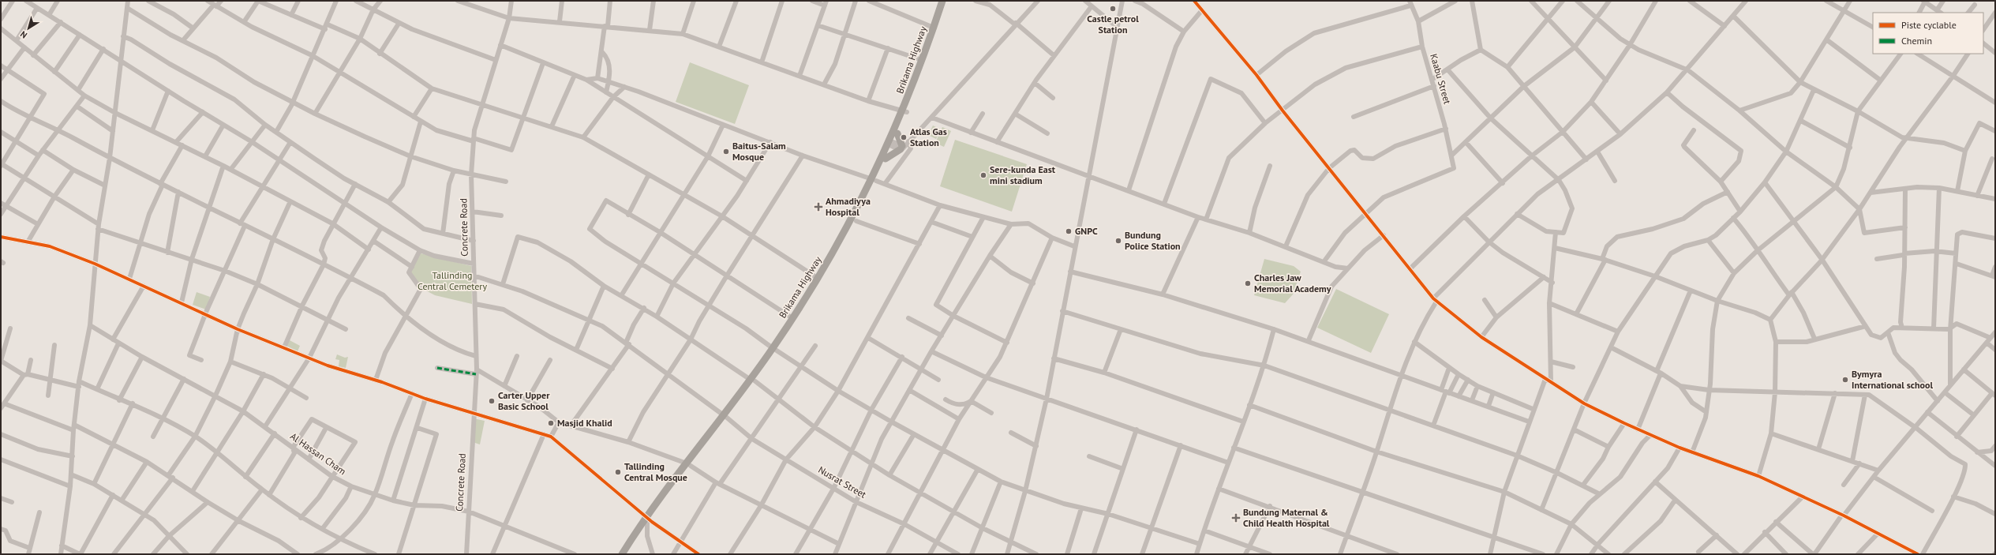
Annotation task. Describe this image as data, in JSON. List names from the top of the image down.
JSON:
{
  "streets": {
    "highway": ["Brikama Highway"],
    "street": [
      "Kaabu Street",
      "Concrete Road",
      "Al Hassan Cham",
      "Nusrat Street"
    ]
  },
  "crossings": [
    ["Brikama Highway", "Nusrat Street"],
    ["Concrete Road", "Al Hassan Cham"],
    ["Concrete Road", "Nusrat Street"]
  ],
  "parks": ["Tallinding Central Cemetery"],
  "places": {
    "other": [
      "Castle petrol Station",
      "Atlas Gas Station",
      "Baitus-Salam Mosque",
      "Sere-kunda East mini stadium",
      "GNPC",
      "Bundung Police Station",
      "Charles Jaw Memorial Academy",
      "Bymyra International school",
      "Carter Upper Basic School",
      "Masjid Khalid",
      "Tallinding Central Mosque"
    ],
    "health": ["Ahmadiyya Hospital", "Bundung Maternal & Child Health Hospital"]
  },
  "legend": ["Piste cyclable", "Chemin"],
  "north": "bottom left"
}
